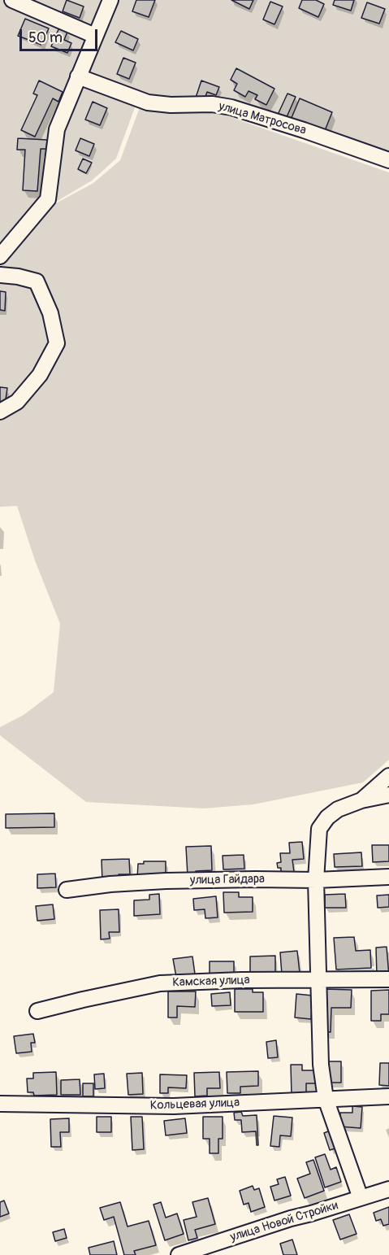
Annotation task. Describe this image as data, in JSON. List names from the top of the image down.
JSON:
{
  "streets": {
    "street": [
      "улица Матросова",
      "улица Гайдара",
      "Камская улица",
      "Кольцевая улица",
      "улица Новой Стройки"
    ]
  },
  "scale_bar": "50 m"
}
